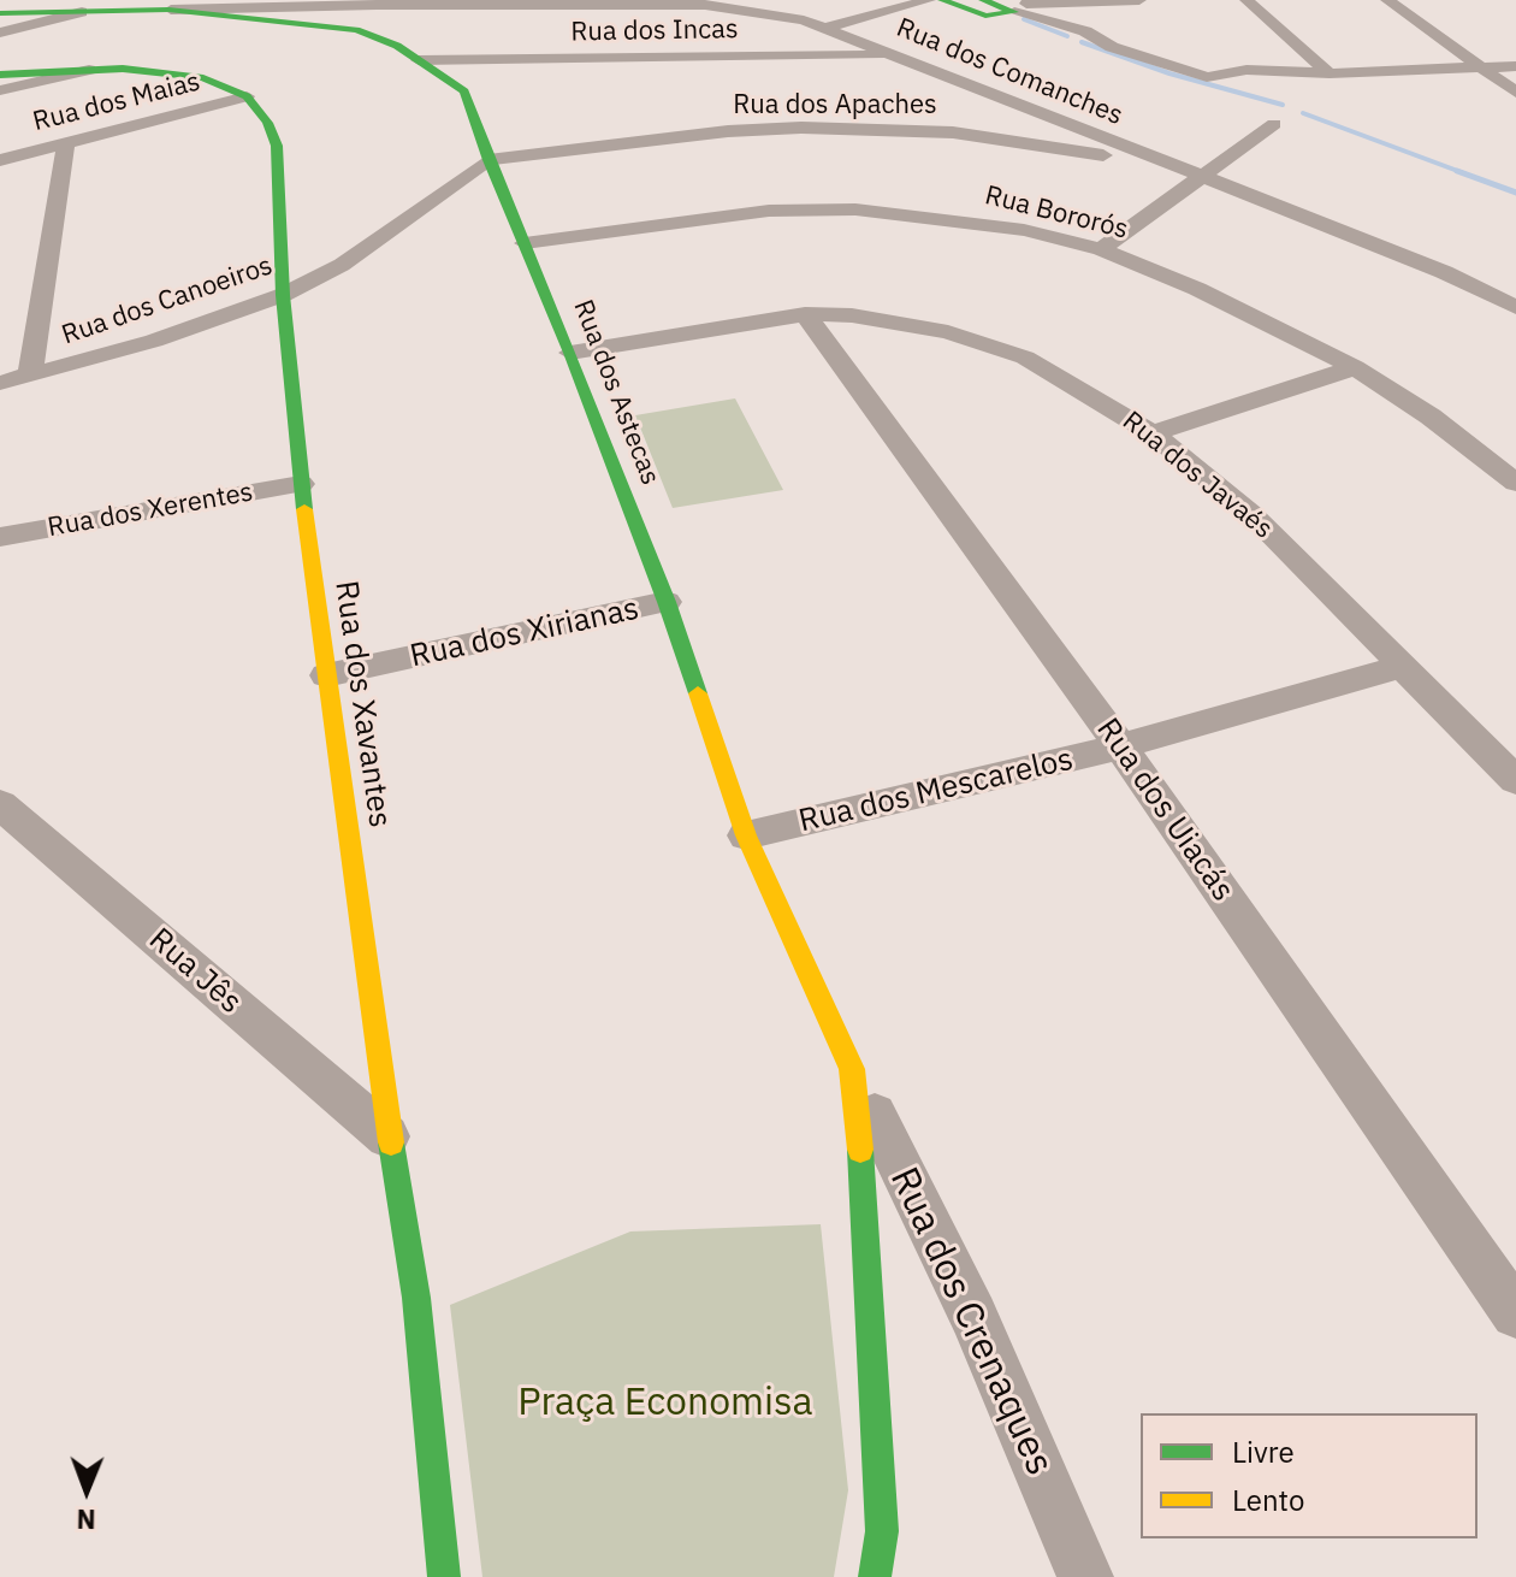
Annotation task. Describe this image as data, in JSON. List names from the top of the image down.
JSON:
{
  "streets": {
    "street": [
      "Rua dos Incas",
      "Rua dos Comanches",
      "Rua dos Maias",
      "Rua dos Apaches",
      "Rua Bororós",
      "Rua dos Canoeiros",
      "Rua dos Astecas",
      "Rua dos Javaés",
      "Rua dos Xerentes",
      "Rua dos Xirianas",
      "Rua dos Xavantes",
      "Rua dos Mescarelos",
      "Rua dos Uiacás",
      "Rua Jês",
      "Rua dos Crenaques"
    ]
  },
  "crossings": [
    ["Rua dos Incas", "Rua dos Comanches"],
    ["Rua dos Incas", "Rua dos Astecas"],
    ["Rua dos Comanches", "Rua dos Apaches"],
    ["Rua dos Comanches", "Rua dos Astecas"],
    ["Rua dos Maias", "Rua dos Xavantes"],
    ["Rua dos Apaches", "Rua dos Canoeiros"],
    ["Rua dos Apaches", "Rua dos Astecas"],
    ["Rua Bororós", "Rua dos Astecas"],
    ["Rua dos Canoeiros", "Rua dos Astecas"],
    ["Rua dos Canoeiros", "Rua dos Xavantes"],
    ["Rua dos Astecas", "Rua dos Javaés"],
    ["Rua dos Astecas", "Rua dos Xirianas"],
    ["Rua dos Astecas", "Rua dos Mescarelos"],
    ["Rua dos Astecas", "Rua dos Crenaques"],
    ["Rua dos Javaés", "Rua dos Mescarelos"],
    ["Rua dos Javaés", "Rua dos Uiacás"],
    ["Rua dos Xerentes", "Rua dos Xavantes"],
    ["Rua dos Xirianas", "Rua dos Xavantes"],
    ["Rua dos Xavantes", "Rua Jês"],
    ["Rua dos Mescarelos", "Rua dos Uiacás"]
  ],
  "parks": ["Praça Economisa"],
  "legend": ["Livre", "Lento"],
  "north": "bottom"
}
